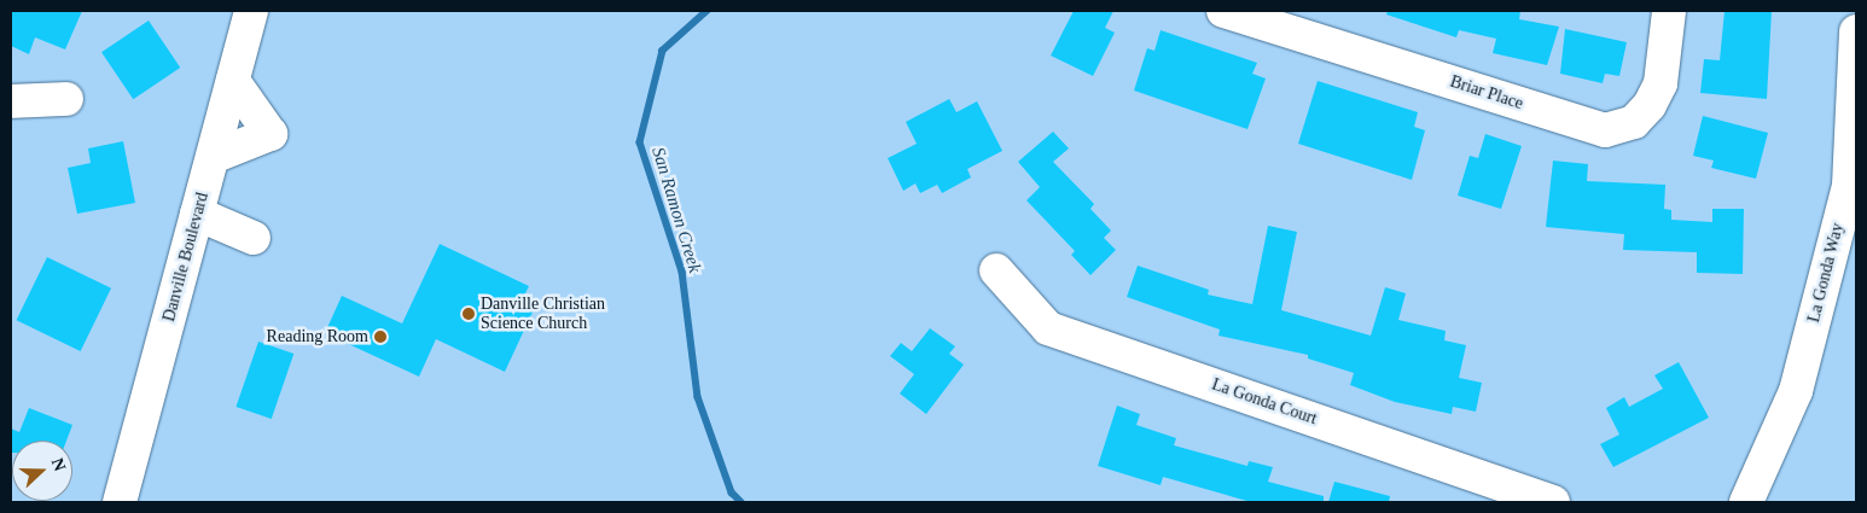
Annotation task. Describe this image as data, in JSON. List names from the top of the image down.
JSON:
{
  "streets": {
    "street": [
      "Briar Place",
      "Danville Boulevard",
      "La Gonda Way",
      "La Gonda Court"
    ]
  },
  "water": ["San Ramon Creek"],
  "places": ["Danville Christian Science Church", "Reading Room"],
  "north": "right"
}
